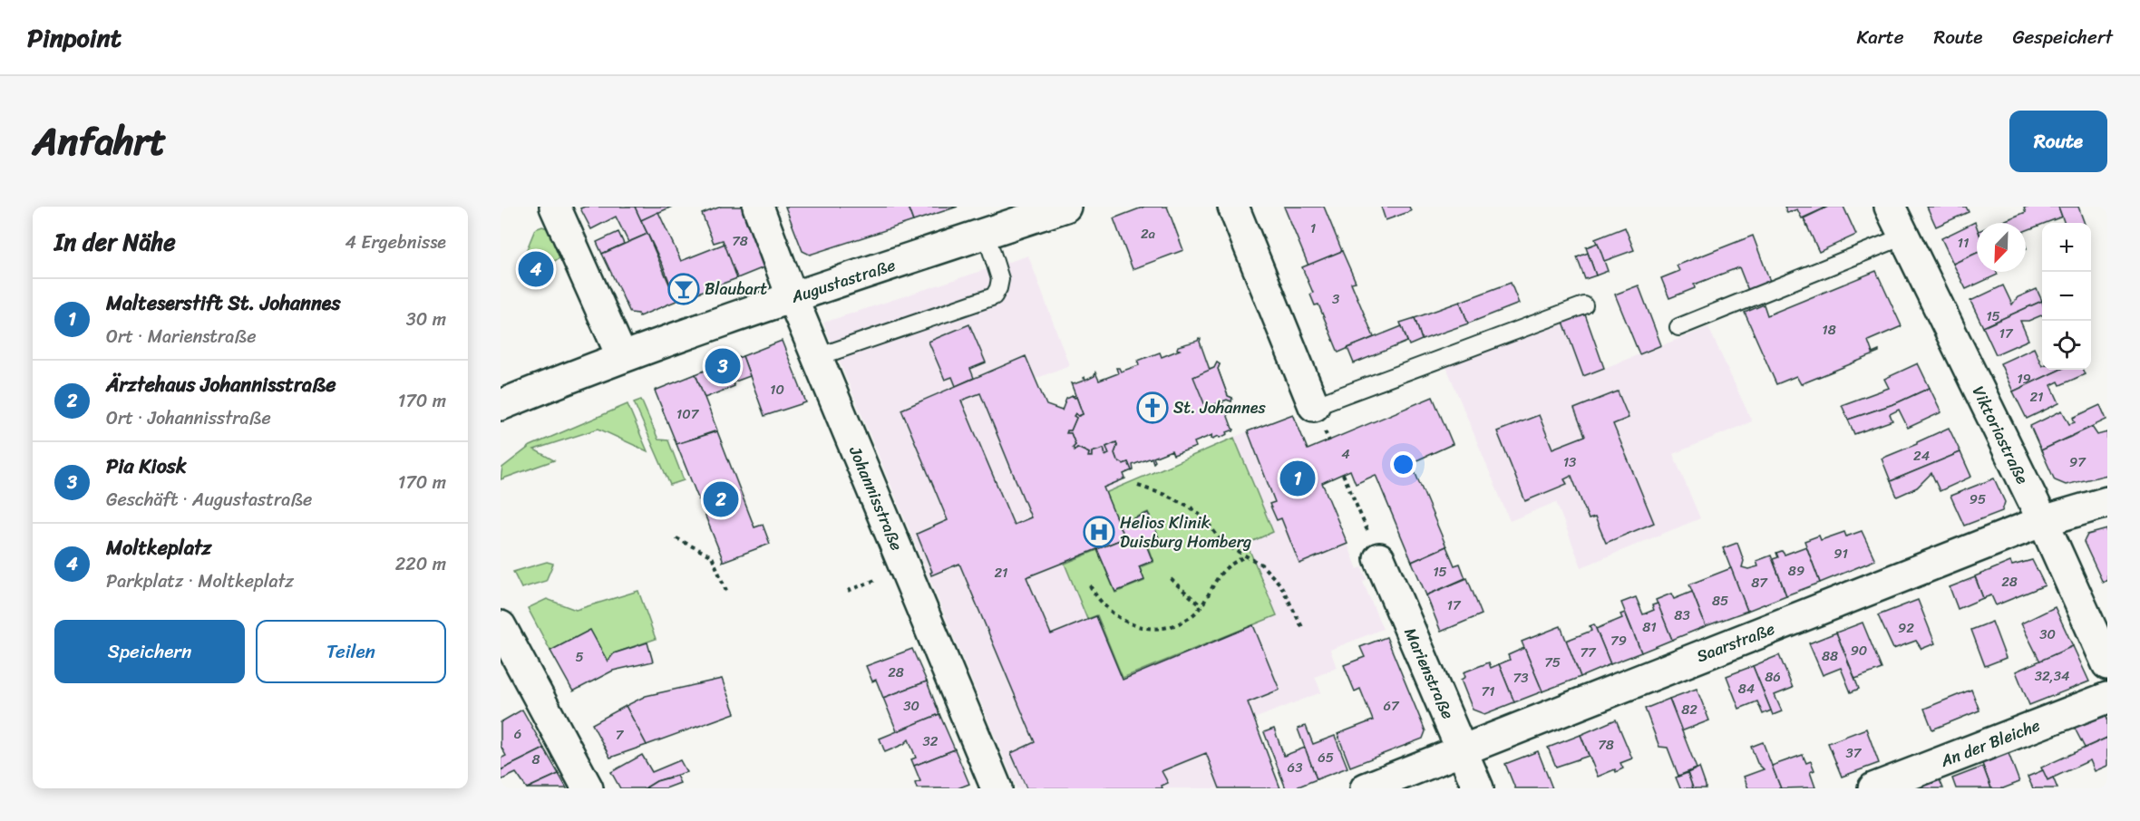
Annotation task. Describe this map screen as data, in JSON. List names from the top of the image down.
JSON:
{
  "streets": {
    "street": [
      "Augustastraße",
      "Viktoriastraße",
      "Johannisstraße",
      "Saarstraße",
      "Marienstraße",
      "An der Bleiche"
    ]
  },
  "crossings": [
    ["Augustastraße", "Johannisstraße"],
    ["Viktoriastraße", "Saarstraße"],
    ["Saarstraße", "Marienstraße"]
  ],
  "places": {
    "bar": ["Blaubart"],
    "church": ["St. Johannes"],
    "hospital": ["Helios Klinik Duisburg Homberg"]
  },
  "house_numbers": [
    "1",
    "2a",
    "78",
    "11",
    "3",
    "15",
    "18",
    "17",
    "19",
    "10",
    "21",
    "107",
    "4",
    "24",
    "13",
    "97",
    "95",
    "91",
    "89",
    "15",
    "21",
    "28",
    "87",
    "85",
    "17",
    "83",
    "81",
    "92",
    "30",
    "79",
    "90",
    "77",
    "88",
    "5",
    "75",
    "28",
    "32,34",
    "86",
    "73",
    "84",
    "71",
    "30",
    "67",
    "82",
    "6",
    "7",
    "32",
    "78",
    "37",
    "65",
    "8",
    "63"
  ],
  "north": "bottom left",
  "page": {
    "header": "Pinpoint",
    "nav": ["Karte", "Route", "Gespeichert"],
    "title": "Anfahrt",
    "buttons": [
      "Route",
      ["Speichern", "Teilen"]
    ],
    "heading": ["In der Nähe", "4 Ergebnisse"],
    "map_buttons": ["+", "−"],
    "pins": [
      "4",
      "3",
      "1",
      "2"
    ],
    "list": [
      {
        "mark": "1",
        "name": "Malteserstift St. Johannes",
        "note": "Ort · Marienstraße",
        "value": "30 m"
      },
      {
        "mark": "2",
        "name": "Ärztehaus Johannisstraße",
        "note": "Ort · Johannisstraße",
        "value": "170 m"
      },
      {
        "mark": "3",
        "name": "Pia Kiosk",
        "note": "Geschäft · Augustastraße",
        "value": "170 m"
      },
      {
        "mark": "4",
        "name": "Moltkeplatz",
        "note": "Parkplatz · Moltkeplatz",
        "value": "220 m"
      }
    ]
  }
}
